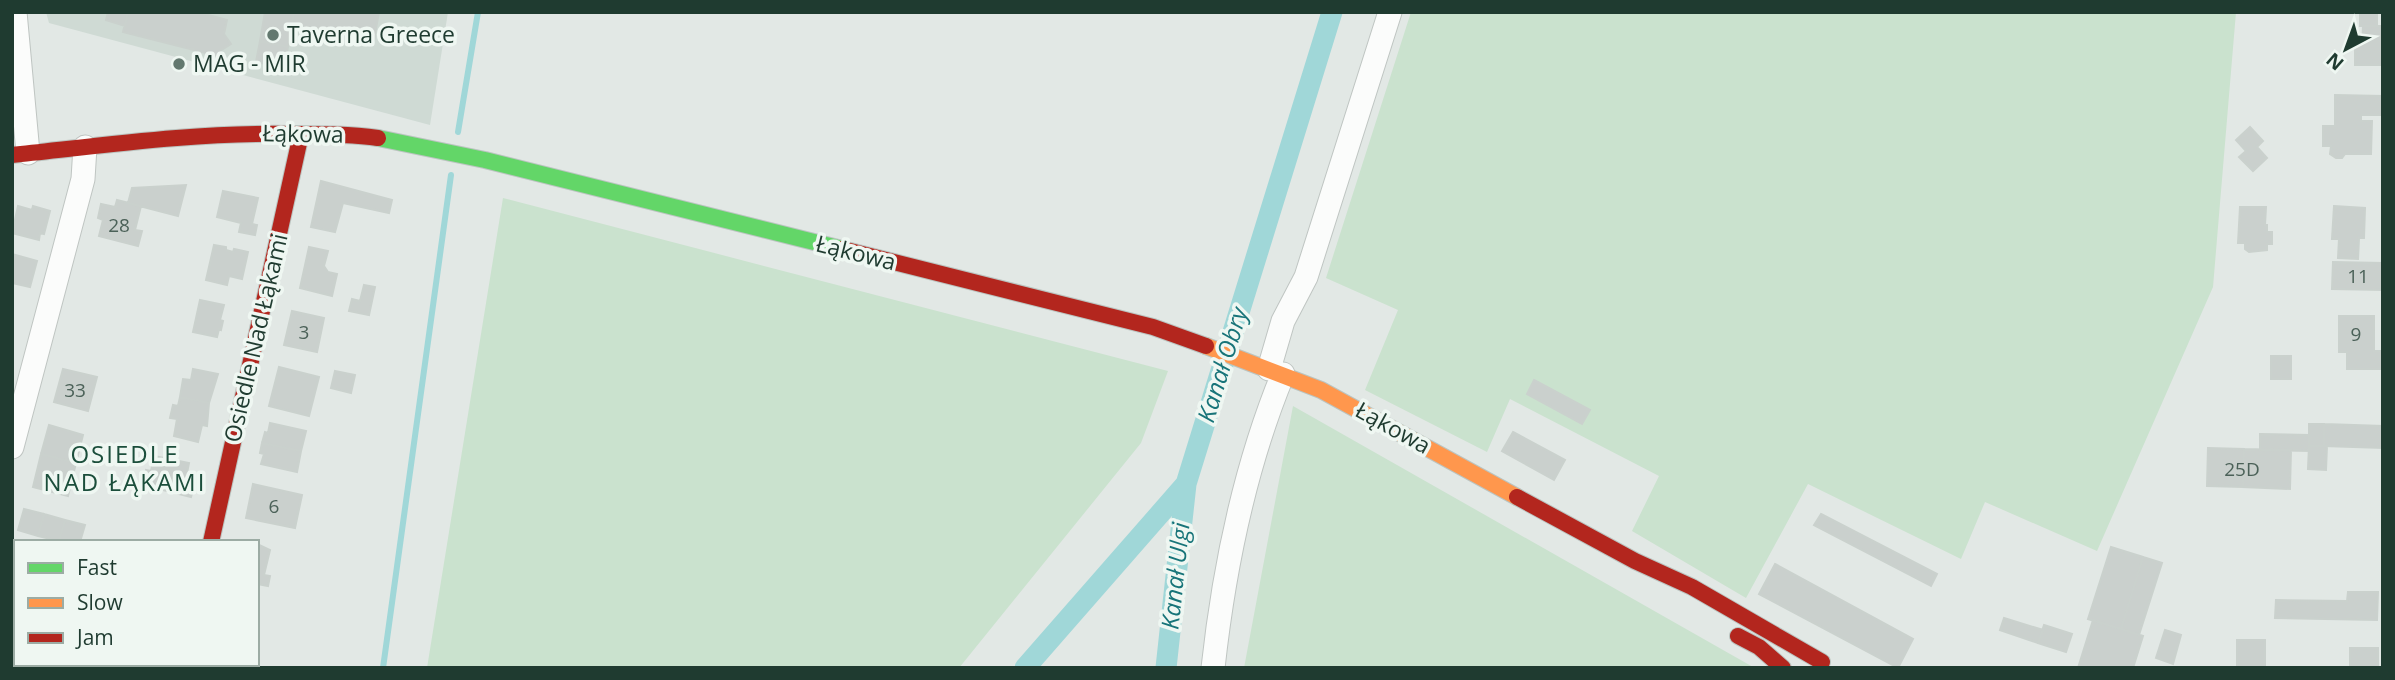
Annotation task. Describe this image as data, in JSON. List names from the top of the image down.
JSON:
{
  "streets": {
    "street": ["Łąkowa", "Osiedle Nad Łąkami"]
  },
  "crossings": [
    ["Łąkowa", "Osiedle Nad Łąkami"]
  ],
  "districts": ["OSIEDLE NAD ŁĄKAMI"],
  "water": ["Kanał Obry", "Kanał Ulgi"],
  "places": ["Taverna Greece", "MAG - MIR"],
  "house_numbers": [
    "28",
    "11",
    "3",
    "9",
    "33",
    "25D",
    "6"
  ],
  "legend": ["Fast", "Slow", "Jam"],
  "north": "bottom left"
}
